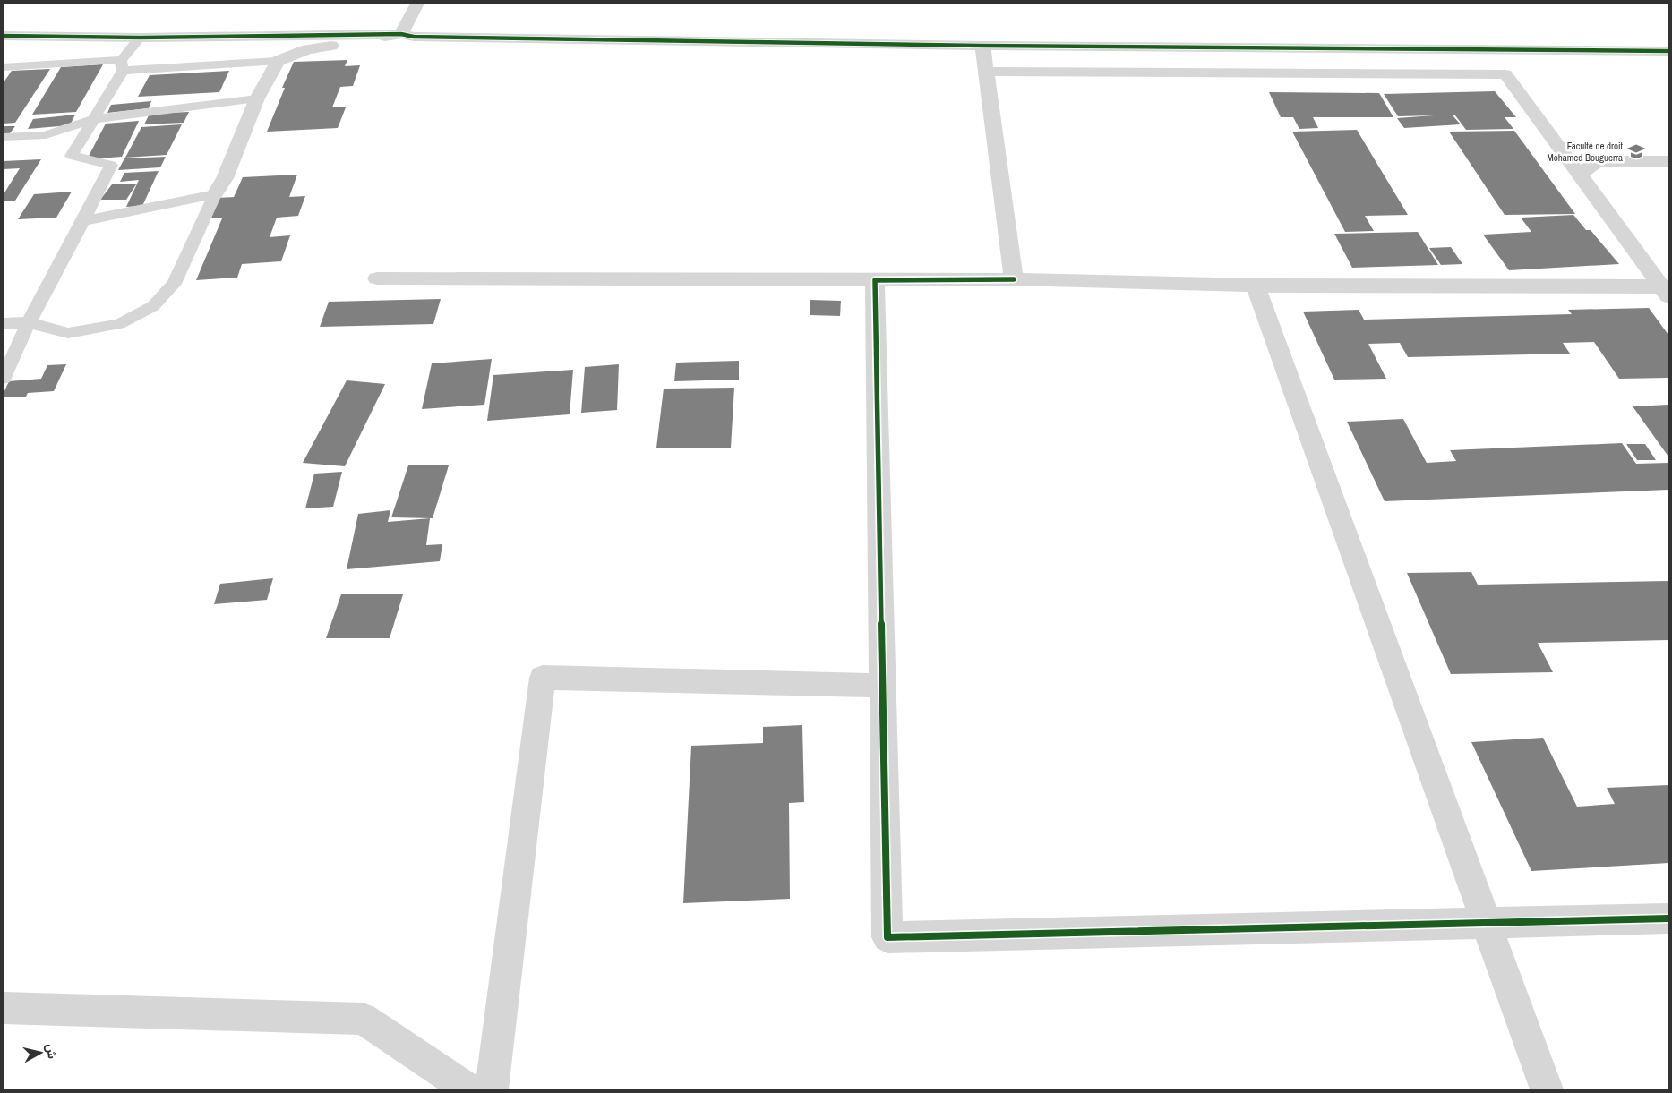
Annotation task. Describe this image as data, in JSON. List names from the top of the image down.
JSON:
{
  "places": {
    "school or university": ["Faculté de droit Mohamed Bouguerra"]
  },
  "north": "right"
}
